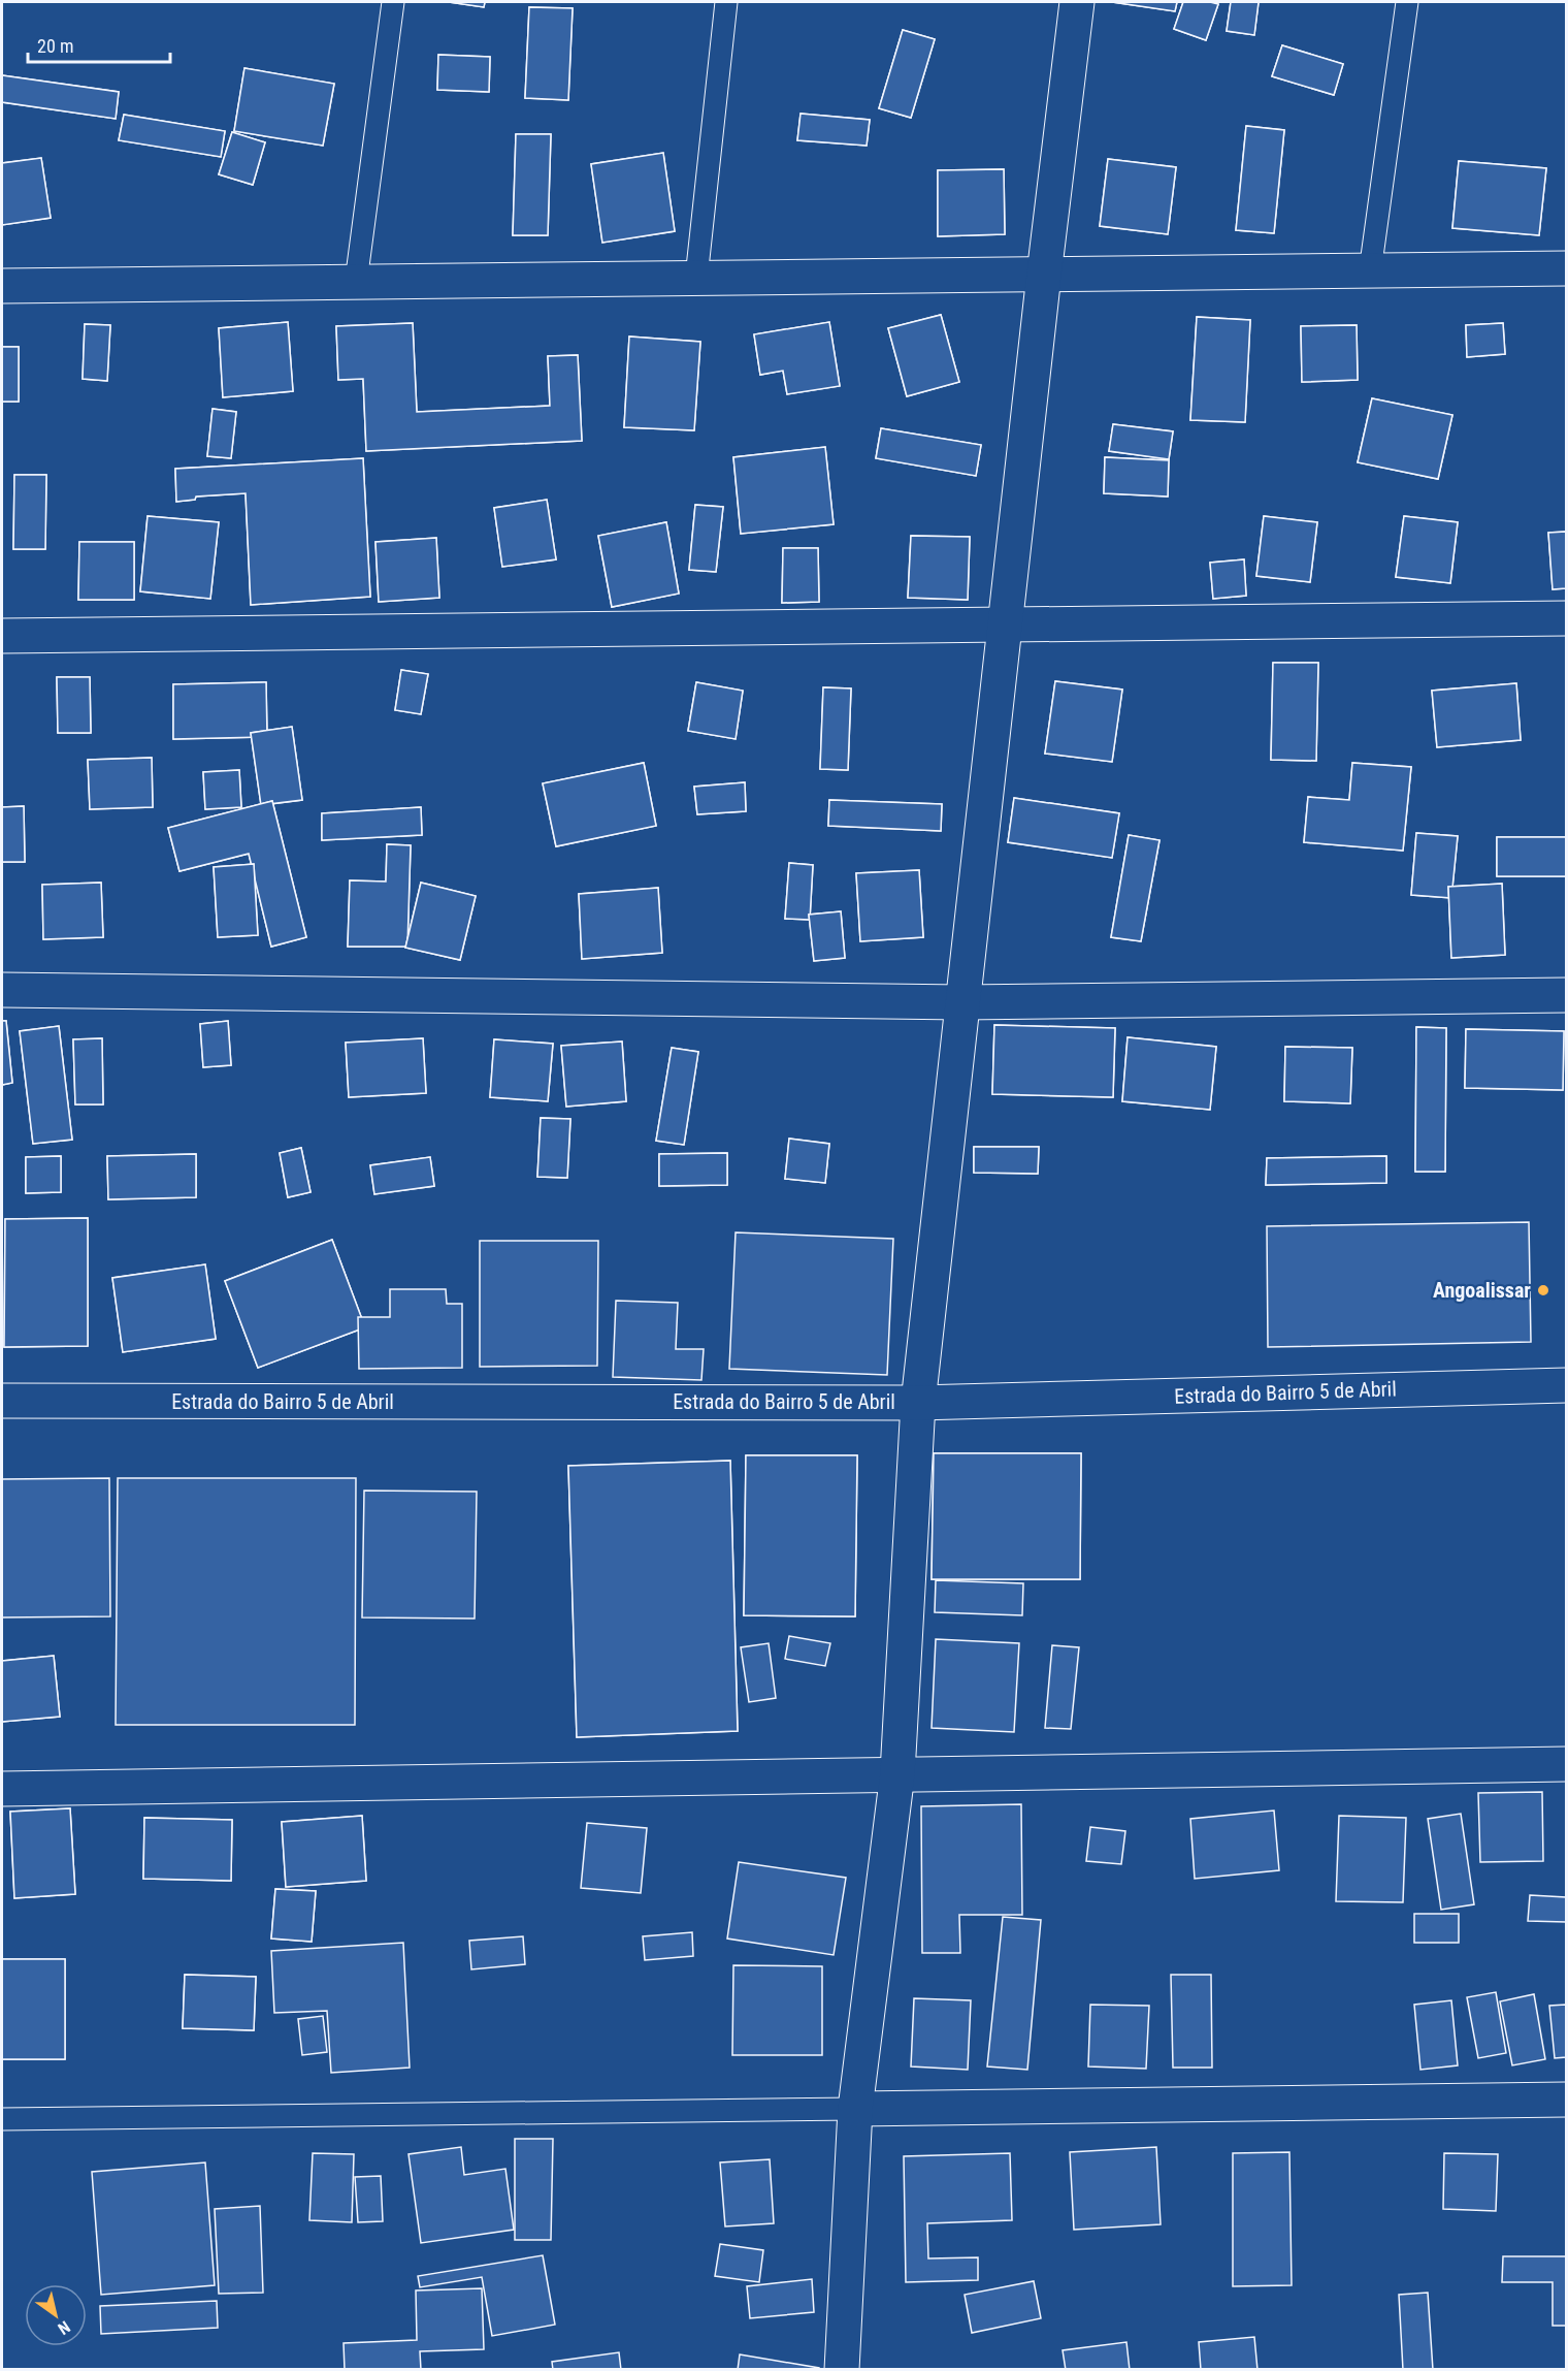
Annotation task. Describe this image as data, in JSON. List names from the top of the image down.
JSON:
{
  "streets": {
    "street": ["Estrada do Bairro 5 de Abril"]
  },
  "places": ["Angoalissar"],
  "scale_bar": "20 m",
  "north": "bottom right"
}
